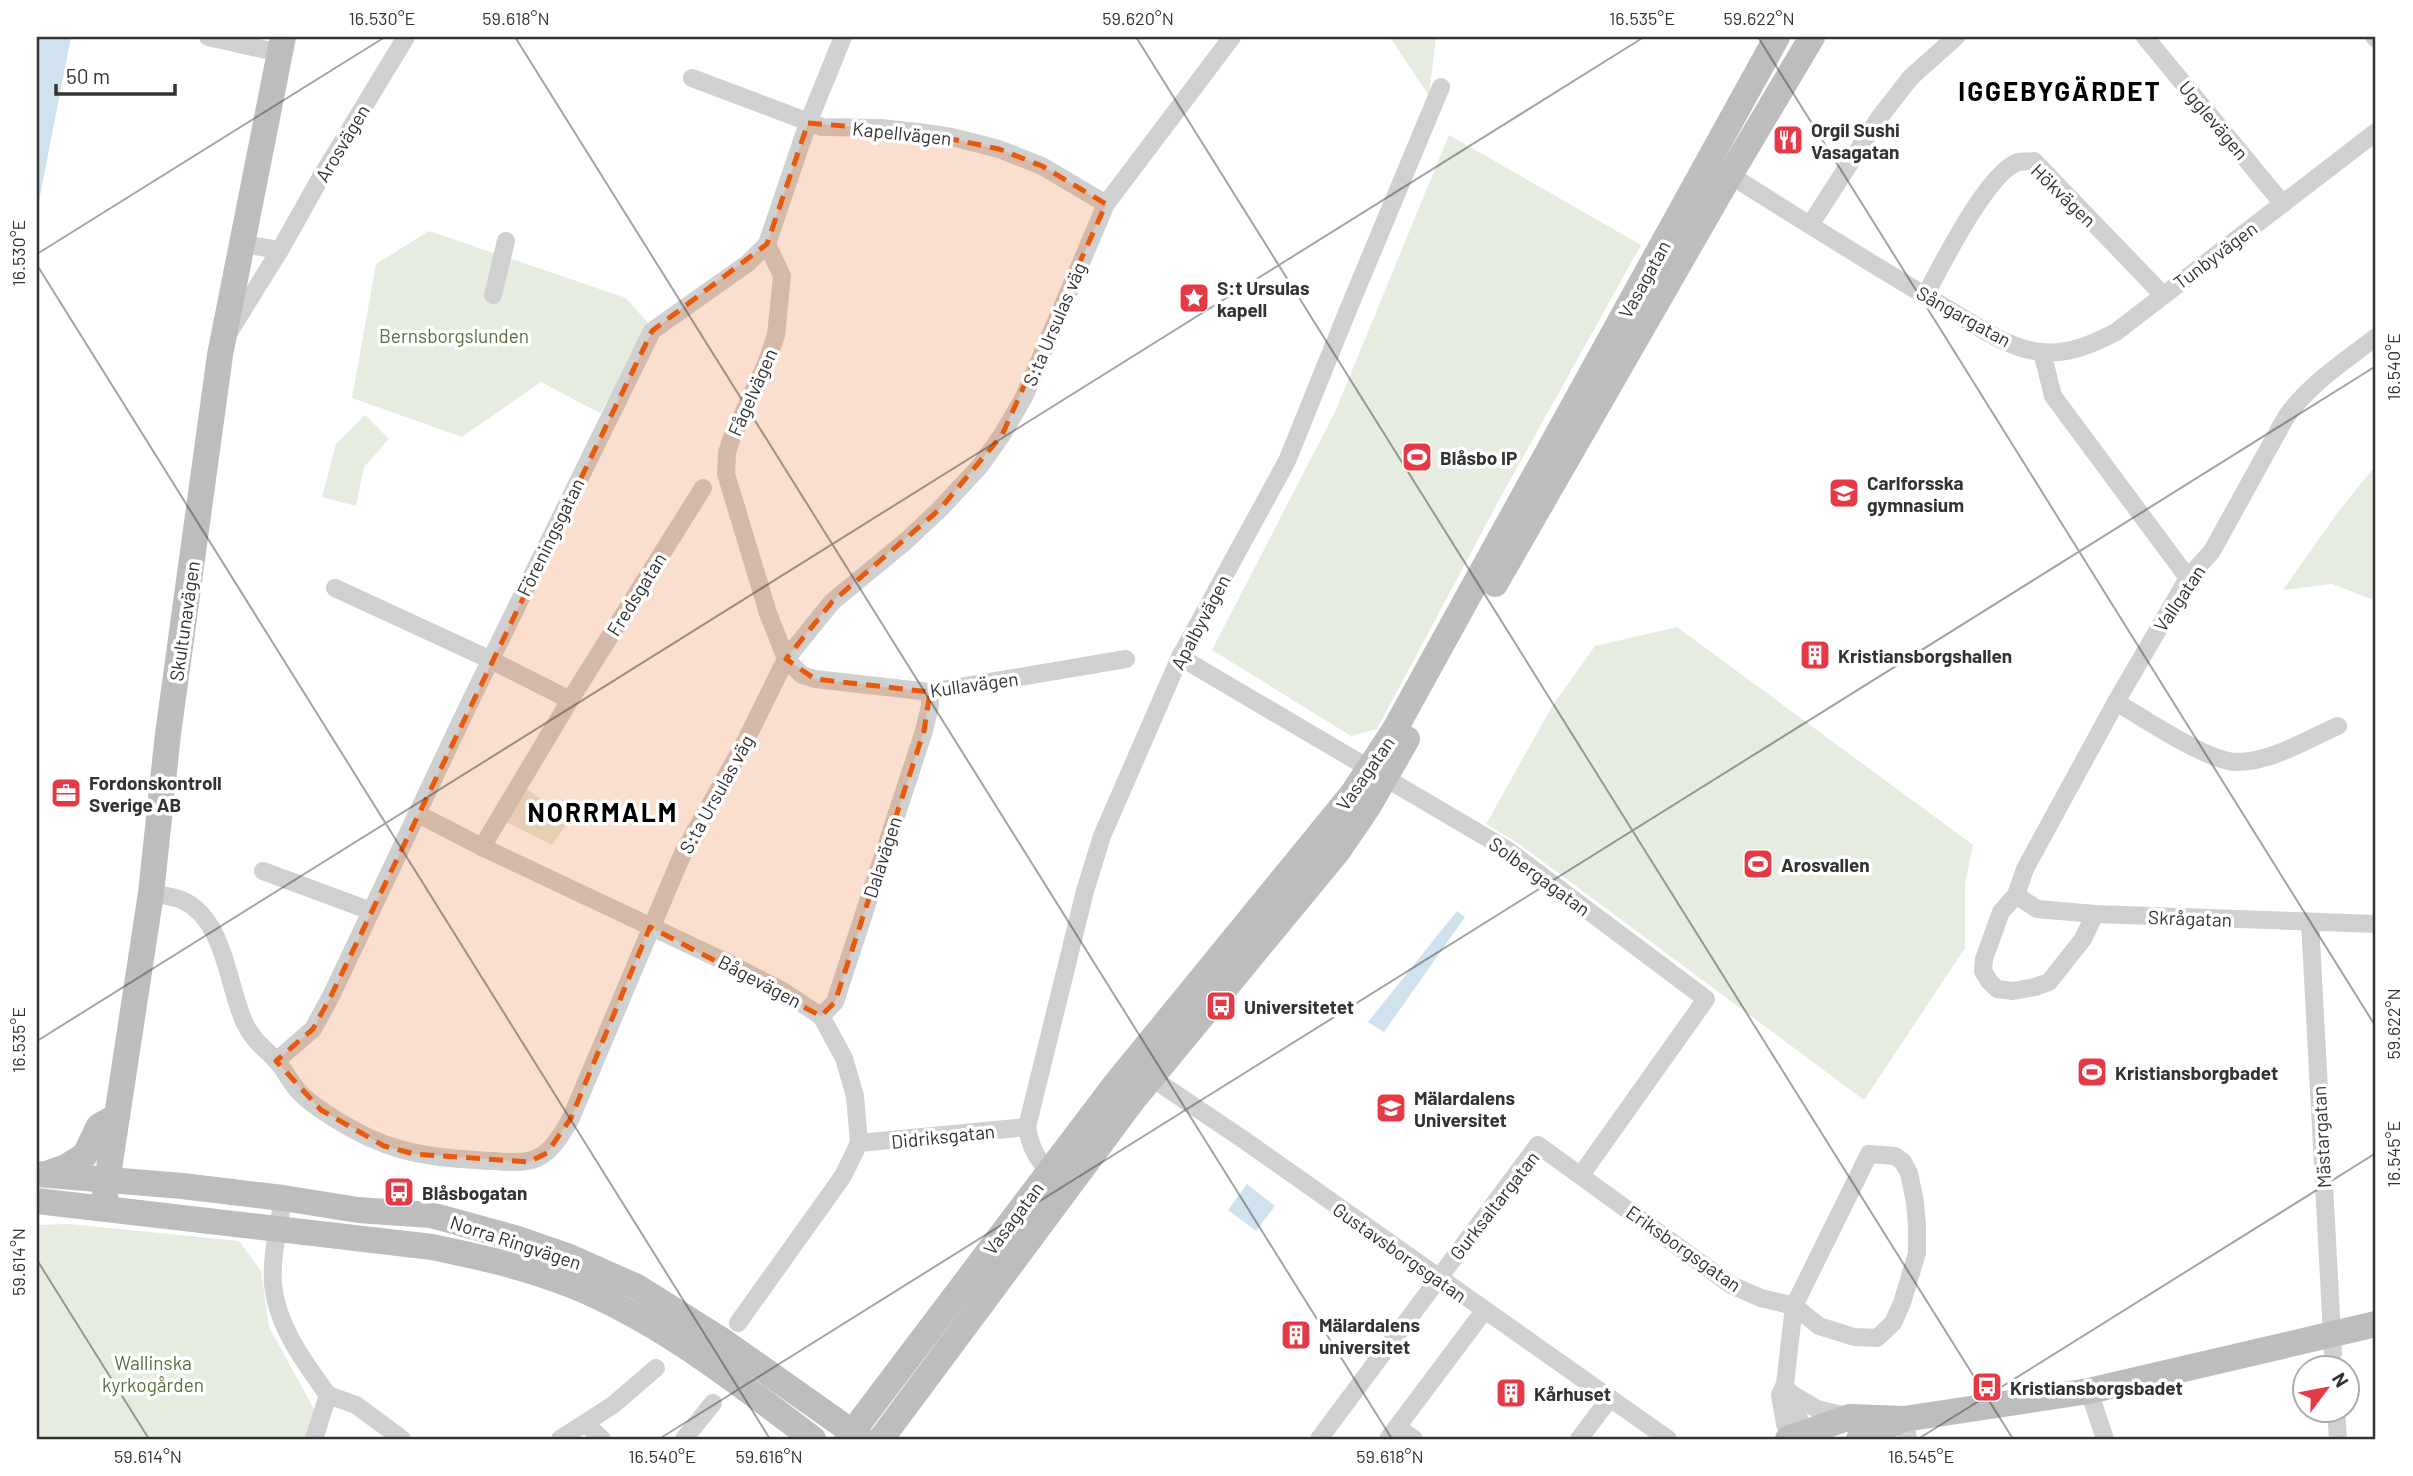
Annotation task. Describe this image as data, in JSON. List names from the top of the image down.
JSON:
{
  "streets": {
    "street": [
      "Ugglevägen",
      "Kapellvägen",
      "Arosvägen",
      "Hökvägen",
      "Tunbyvägen",
      "Vasagatan",
      "Sångargatan",
      "S:ta Ursulas väg",
      "Fågelvägen",
      "Föreningsgatan",
      "Fredsgatan",
      "Vallgatan",
      "Skultunavägen",
      "Apalbyvägen",
      "Kullavägen",
      "Dalavägen",
      "Solbergagatan",
      "Skrågatan",
      "Bågevägen",
      "Didriksgatan",
      "Mästargatan",
      "Gurksaltargatan",
      "Norra Ringvägen",
      "Eriksborgsgatan",
      "Gustavsborgsgatan"
    ]
  },
  "crossings": [
    ["Ugglevägen", "Tunbyvägen"],
    ["Kapellvägen", "S:ta Ursulas väg"],
    ["Kapellvägen", "Föreningsgatan"],
    ["Arosvägen", "Skultunavägen"],
    ["Hökvägen", "Tunbyvägen"],
    ["Hökvägen", "Sångargatan"],
    ["Tunbyvägen", "Sångargatan"],
    ["Vasagatan", "Sångargatan"],
    ["Vasagatan", "Solbergagatan"],
    ["Vasagatan", "Norra Ringvägen"],
    ["Vasagatan", "Gustavsborgsgatan"],
    ["S:ta Ursulas väg", "Fågelvägen"],
    ["S:ta Ursulas väg", "Föreningsgatan"],
    ["S:ta Ursulas väg", "Skultunavägen"],
    ["S:ta Ursulas väg", "Kullavägen"],
    ["S:ta Ursulas väg", "Bågevägen"],
    ["Fågelvägen", "Föreningsgatan"],
    ["Fågelvägen", "Kullavägen"],
    ["Föreningsgatan", "Bågevägen"],
    ["Fredsgatan", "Bågevägen"],
    ["Vallgatan", "Skrågatan"],
    ["Skultunavägen", "Norra Ringvägen"],
    ["Apalbyvägen", "Solbergagatan"],
    ["Apalbyvägen", "Didriksgatan"],
    ["Kullavägen", "Dalavägen"],
    ["Dalavägen", "Bågevägen"],
    ["Solbergagatan", "Gurksaltargatan"],
    ["Solbergagatan", "Eriksborgsgatan"],
    ["Skrågatan", "Mästargatan"],
    ["Bågevägen", "Didriksgatan"],
    ["Gurksaltargatan", "Eriksborgsgatan"],
    ["Gurksaltargatan", "Gustavsborgsgatan"]
  ],
  "districts": ["IGGEBYGÄRDET", "NORRMALM"],
  "parks": ["Bernsborgslunden", "Wallinska kyrkogården"],
  "places": {
    "restaurant": ["Orgil Sushi Vasagatan"],
    "place": ["S:t Ursulas kapell"],
    "sports": ["Blåsbo IP", "Arosvallen", "Kristiansborgbadet"],
    "school or university": ["Carlforsska gymnasium", "Mälardalens Universitet"],
    "building": ["Kristiansborgshallen", "Mälardalens universitet", "Kårhuset"],
    "office": ["Fordonskontroll Sverige AB"],
    "bus stop": ["Universitetet", "Blåsbogatan", "Kristiansborgsbadet"]
  },
  "scale_bar": "50 m",
  "north": "top right",
  "coordinates": [
    "16.530°E",
    "59.618°N",
    "59.620°N",
    "16.535°E",
    "59.622°N",
    "16.540°E",
    "16.545°E",
    "59.614°N",
    "59.616°N"
  ]
}
